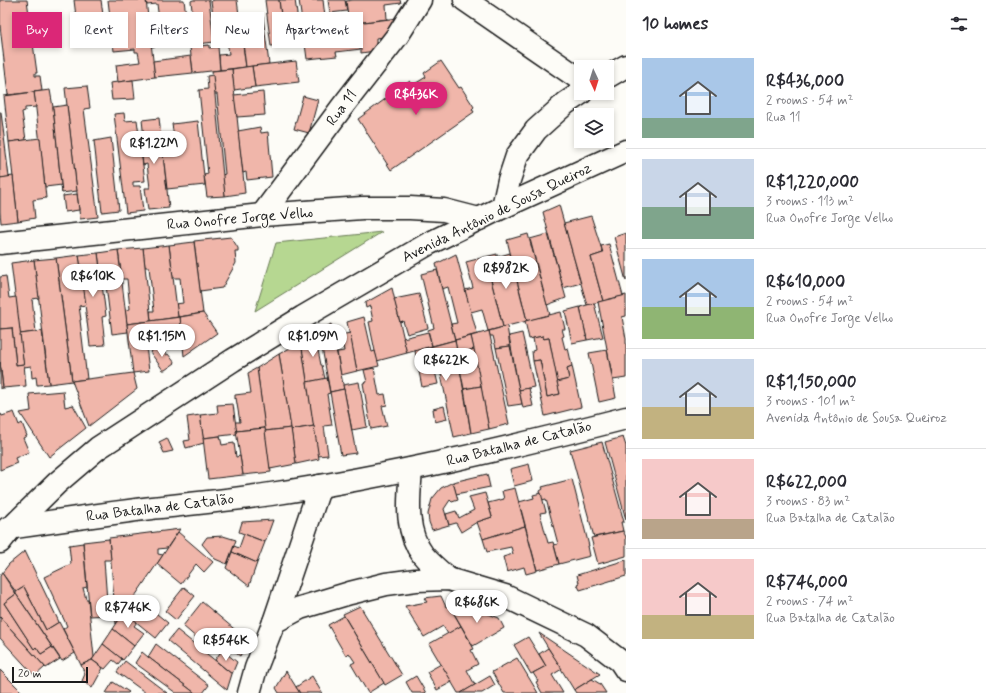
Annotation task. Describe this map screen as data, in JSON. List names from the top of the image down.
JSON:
{
  "streets": {
    "street": [
      "Rua 11",
      "Avenida Antônio de Sousa Queiroz",
      "Rua Onofre Jorge Velho",
      "Rua Batalha de Catalão"
    ]
  },
  "crossings": [
    ["Rua 11", "Rua Onofre Jorge Velho"],
    ["Avenida Antônio de Sousa Queiroz", "Rua Onofre Jorge Velho"],
    ["Avenida Antônio de Sousa Queiroz", "Rua Batalha de Catalão"]
  ],
  "scale_bar": "20 m",
  "north": "bottom",
  "page": {
    "heading": "10 homes",
    "chip": [
      "Buy",
      "Rent",
      "Filters",
      "New",
      "Apartment"
    ],
    "list": [
      {
        "name": "R$436,000",
        "note": "2 rooms · 54 m² · Rua 11"
      },
      {
        "name": "R$1,220,000",
        "note": "3 rooms · 113 m² · Rua Onofre Jorge Velho"
      },
      {
        "name": "R$610,000",
        "note": "2 rooms · 54 m² · Rua Onofre Jorge Velho"
      },
      {
        "name": "R$1,150,000",
        "note": "3 rooms · 101 m² · Avenida Antônio de Sousa Queiroz"
      },
      {
        "name": "R$622,000",
        "note": "3 rooms · 83 m² · Rua Batalha de Catalão"
      },
      {
        "name": "R$746,000",
        "note": "2 rooms · 74 m² · Rua Batalha de Catalão"
      }
    ],
    "price": [
      "R$436K",
      "R$1.22M",
      "R$982K",
      "R$610K",
      "R$1.15M",
      "R$1.09M",
      "R$622K",
      "R$686K",
      "R$746K",
      "R$546K"
    ],
    "scale": "20 m"
  }
}
